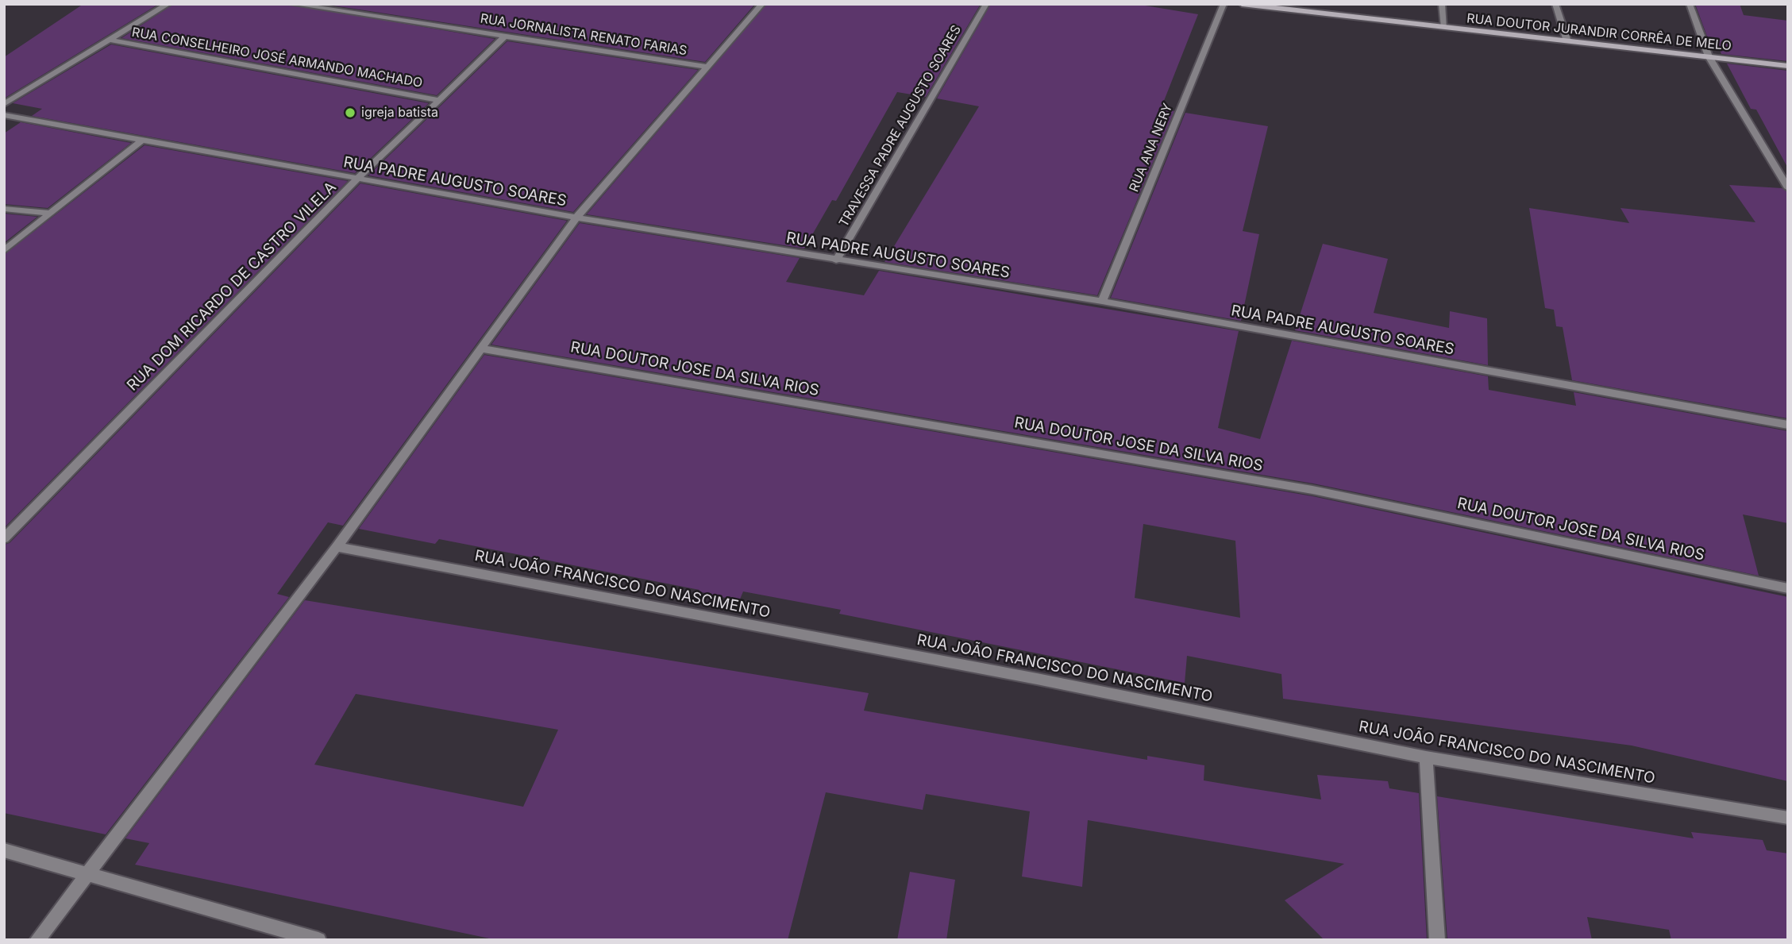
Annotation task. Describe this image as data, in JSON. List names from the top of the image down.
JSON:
{
  "streets": {
    "street": [
      "RUA DOUTOR JURANDIR CORRÊA DE MELO",
      "RUA JORNALISTA RENATO FARIAS",
      "RUA CONSELHEIRO JOSÉ ARMANDO MACHADO",
      "TRAVESSA PADRE AUGUSTO SOARES",
      "RUA ANA NERY",
      "RUA PADRE AUGUSTO SOARES",
      "RUA DOM RICARDO DE CASTRO VILELA",
      "RUA DOUTOR JOSE DA SILVA RIOS",
      "RUA JOÃO FRANCISCO DO NASCIMENTO"
    ]
  },
  "crossings": [
    ["RUA JORNALISTA RENATO FARIAS", "RUA DOM RICARDO DE CASTRO VILELA"],
    ["RUA CONSELHEIRO JOSÉ ARMANDO MACHADO", "RUA DOM RICARDO DE CASTRO VILELA"],
    ["TRAVESSA PADRE AUGUSTO SOARES", "RUA PADRE AUGUSTO SOARES"],
    ["RUA ANA NERY", "RUA PADRE AUGUSTO SOARES"],
    ["RUA PADRE AUGUSTO SOARES", "RUA DOM RICARDO DE CASTRO VILELA"]
  ],
  "places": ["igreja batista"]
}
